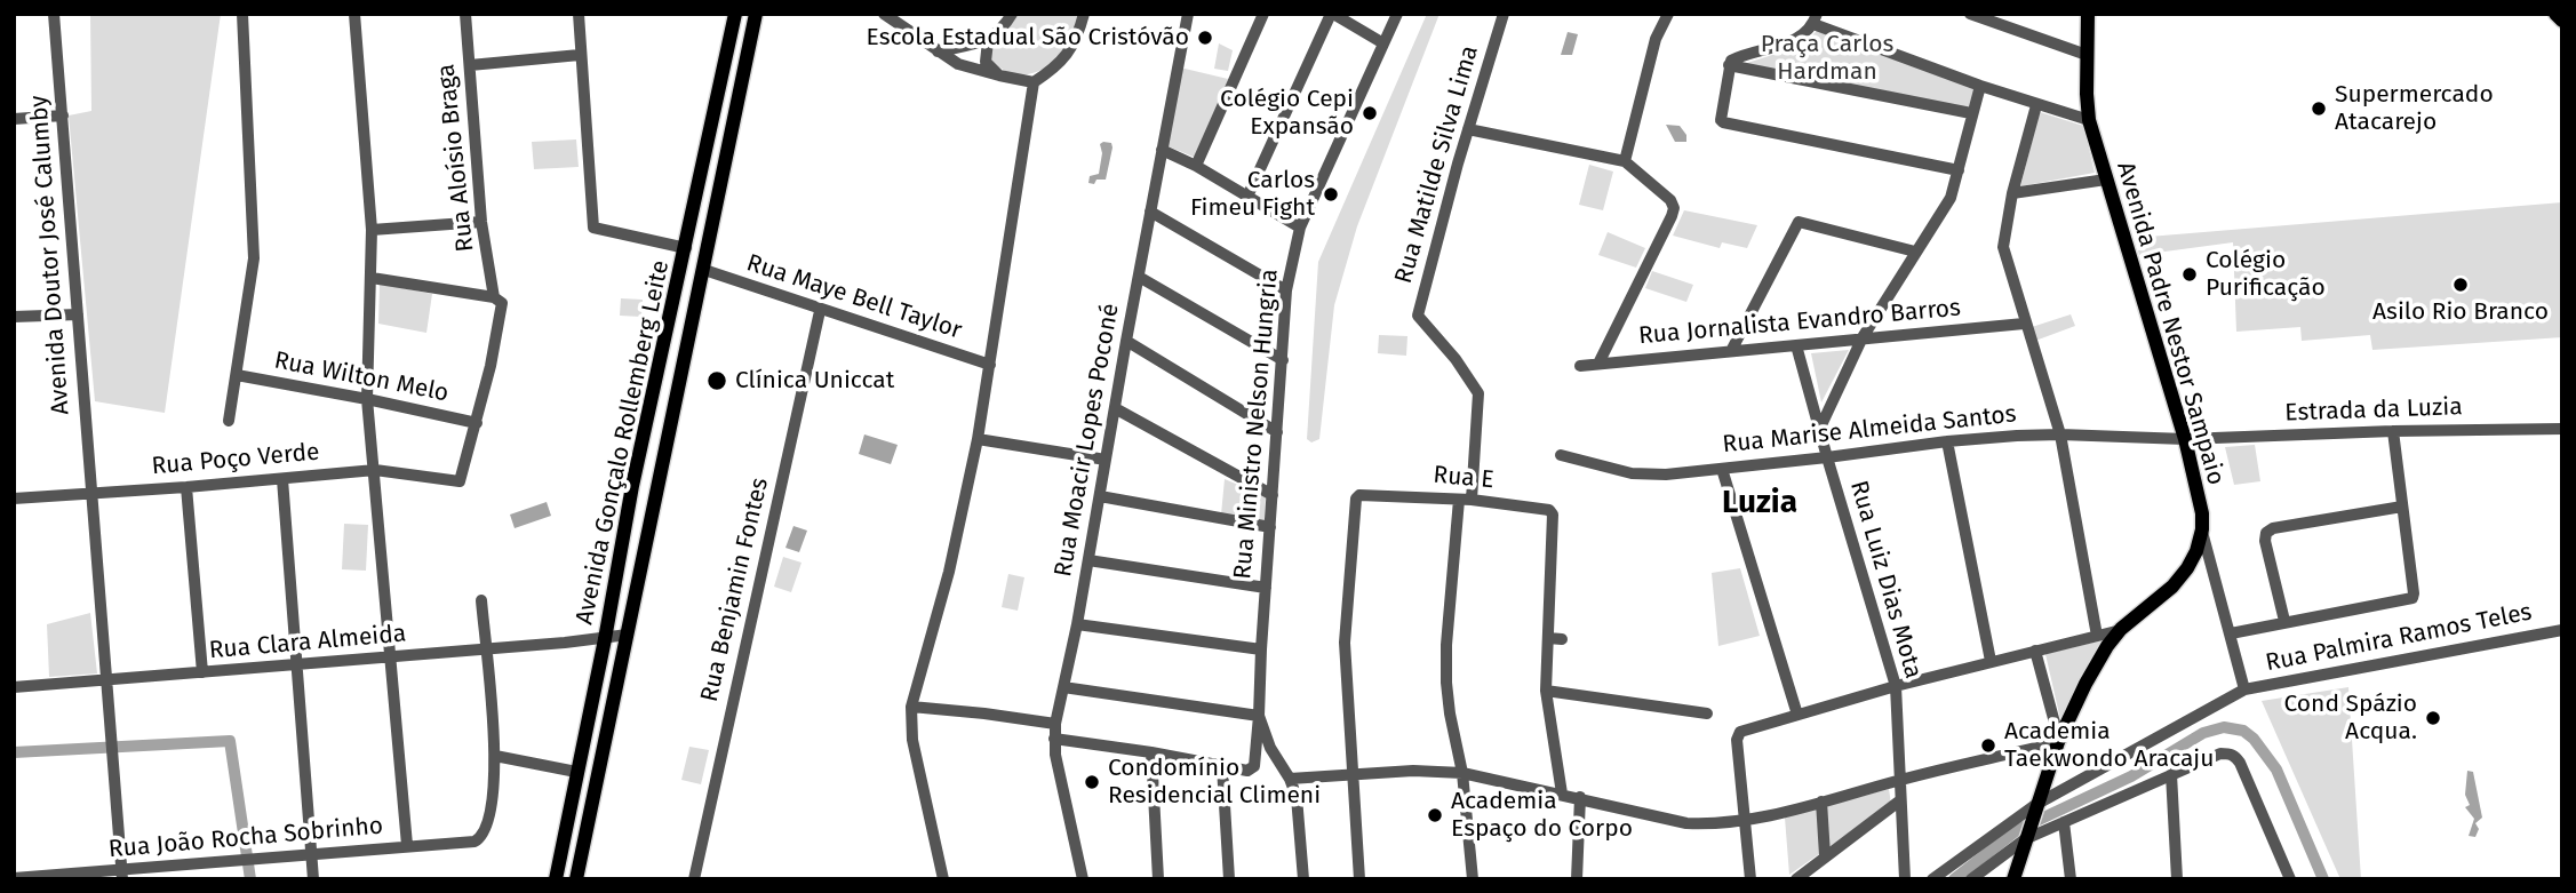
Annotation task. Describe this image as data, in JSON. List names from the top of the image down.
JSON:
{
  "streets": {
    "main road": ["Avenida Padre Nestor Sampaio", "Avenida Gonçalo Rollemberg Leite"],
    "street": [
      "Rua Aloísio Braga",
      "Rua Matilde Silva Lima",
      "Avenida Doutor José Calumby",
      "Rua Maye Bell Taylor",
      "Rua Jornalista Evandro Barros",
      "Rua Wilton Melo",
      "Estrada da Luzia",
      "Rua Ministro Nelson Hungria",
      "Rua Marise Almeida Santos",
      "Rua Moacir Lopes Poconé",
      "Rua Poço Verde",
      "Rua E",
      "Rua Luiz Dias Mota",
      "Rua Benjamin Fontes",
      "Rua Palmira Ramos Teles",
      "Rua Clara Almeida",
      "Rua João Rocha Sobrinho"
    ]
  },
  "crossings": [
    ["Rua Aloísio Braga", "Rua Wilton Melo"],
    ["Rua Aloísio Braga", "Rua Poço Verde"],
    ["Rua Matilde Silva Lima", "Rua E"],
    ["Avenida Doutor José Calumby", "Rua Poço Verde"],
    ["Avenida Doutor José Calumby", "Rua Clara Almeida"],
    ["Avenida Doutor José Calumby", "Rua João Rocha Sobrinho"],
    ["Rua Maye Bell Taylor", "Avenida Gonçalo Rollemberg Leite"],
    ["Rua Maye Bell Taylor", "Rua Benjamin Fontes"],
    ["Rua Jornalista Evandro Barros", "Rua Luiz Dias Mota"],
    ["Avenida Padre Nestor Sampaio", "Estrada da Luzia"],
    ["Avenida Padre Nestor Sampaio", "Rua Marise Almeida Santos"],
    ["Avenida Padre Nestor Sampaio", "Rua Palmira Ramos Teles"],
    ["Estrada da Luzia", "Rua Marise Almeida Santos"],
    ["Rua Marise Almeida Santos", "Rua Luiz Dias Mota"],
    ["Avenida Gonçalo Rollemberg Leite", "Rua Clara Almeida"]
  ],
  "districts": ["Luzia"],
  "parks": ["Praça Carlos Hardman"],
  "places": [
    "Escola Estadual São Cristóvão",
    "Supermercado Atacarejo",
    "Colégio Cepi Expansão",
    "Carlos Fimeu Fight",
    "Colégio Purificação",
    "Asilo Rio Branco",
    "Clínica Uniccat",
    "Cond Spázio Acqua.",
    "Academia Taekwondo Aracaju",
    "Condomínio Residencial Climeni",
    "Academia Espaço do Corpo"
  ]
}
